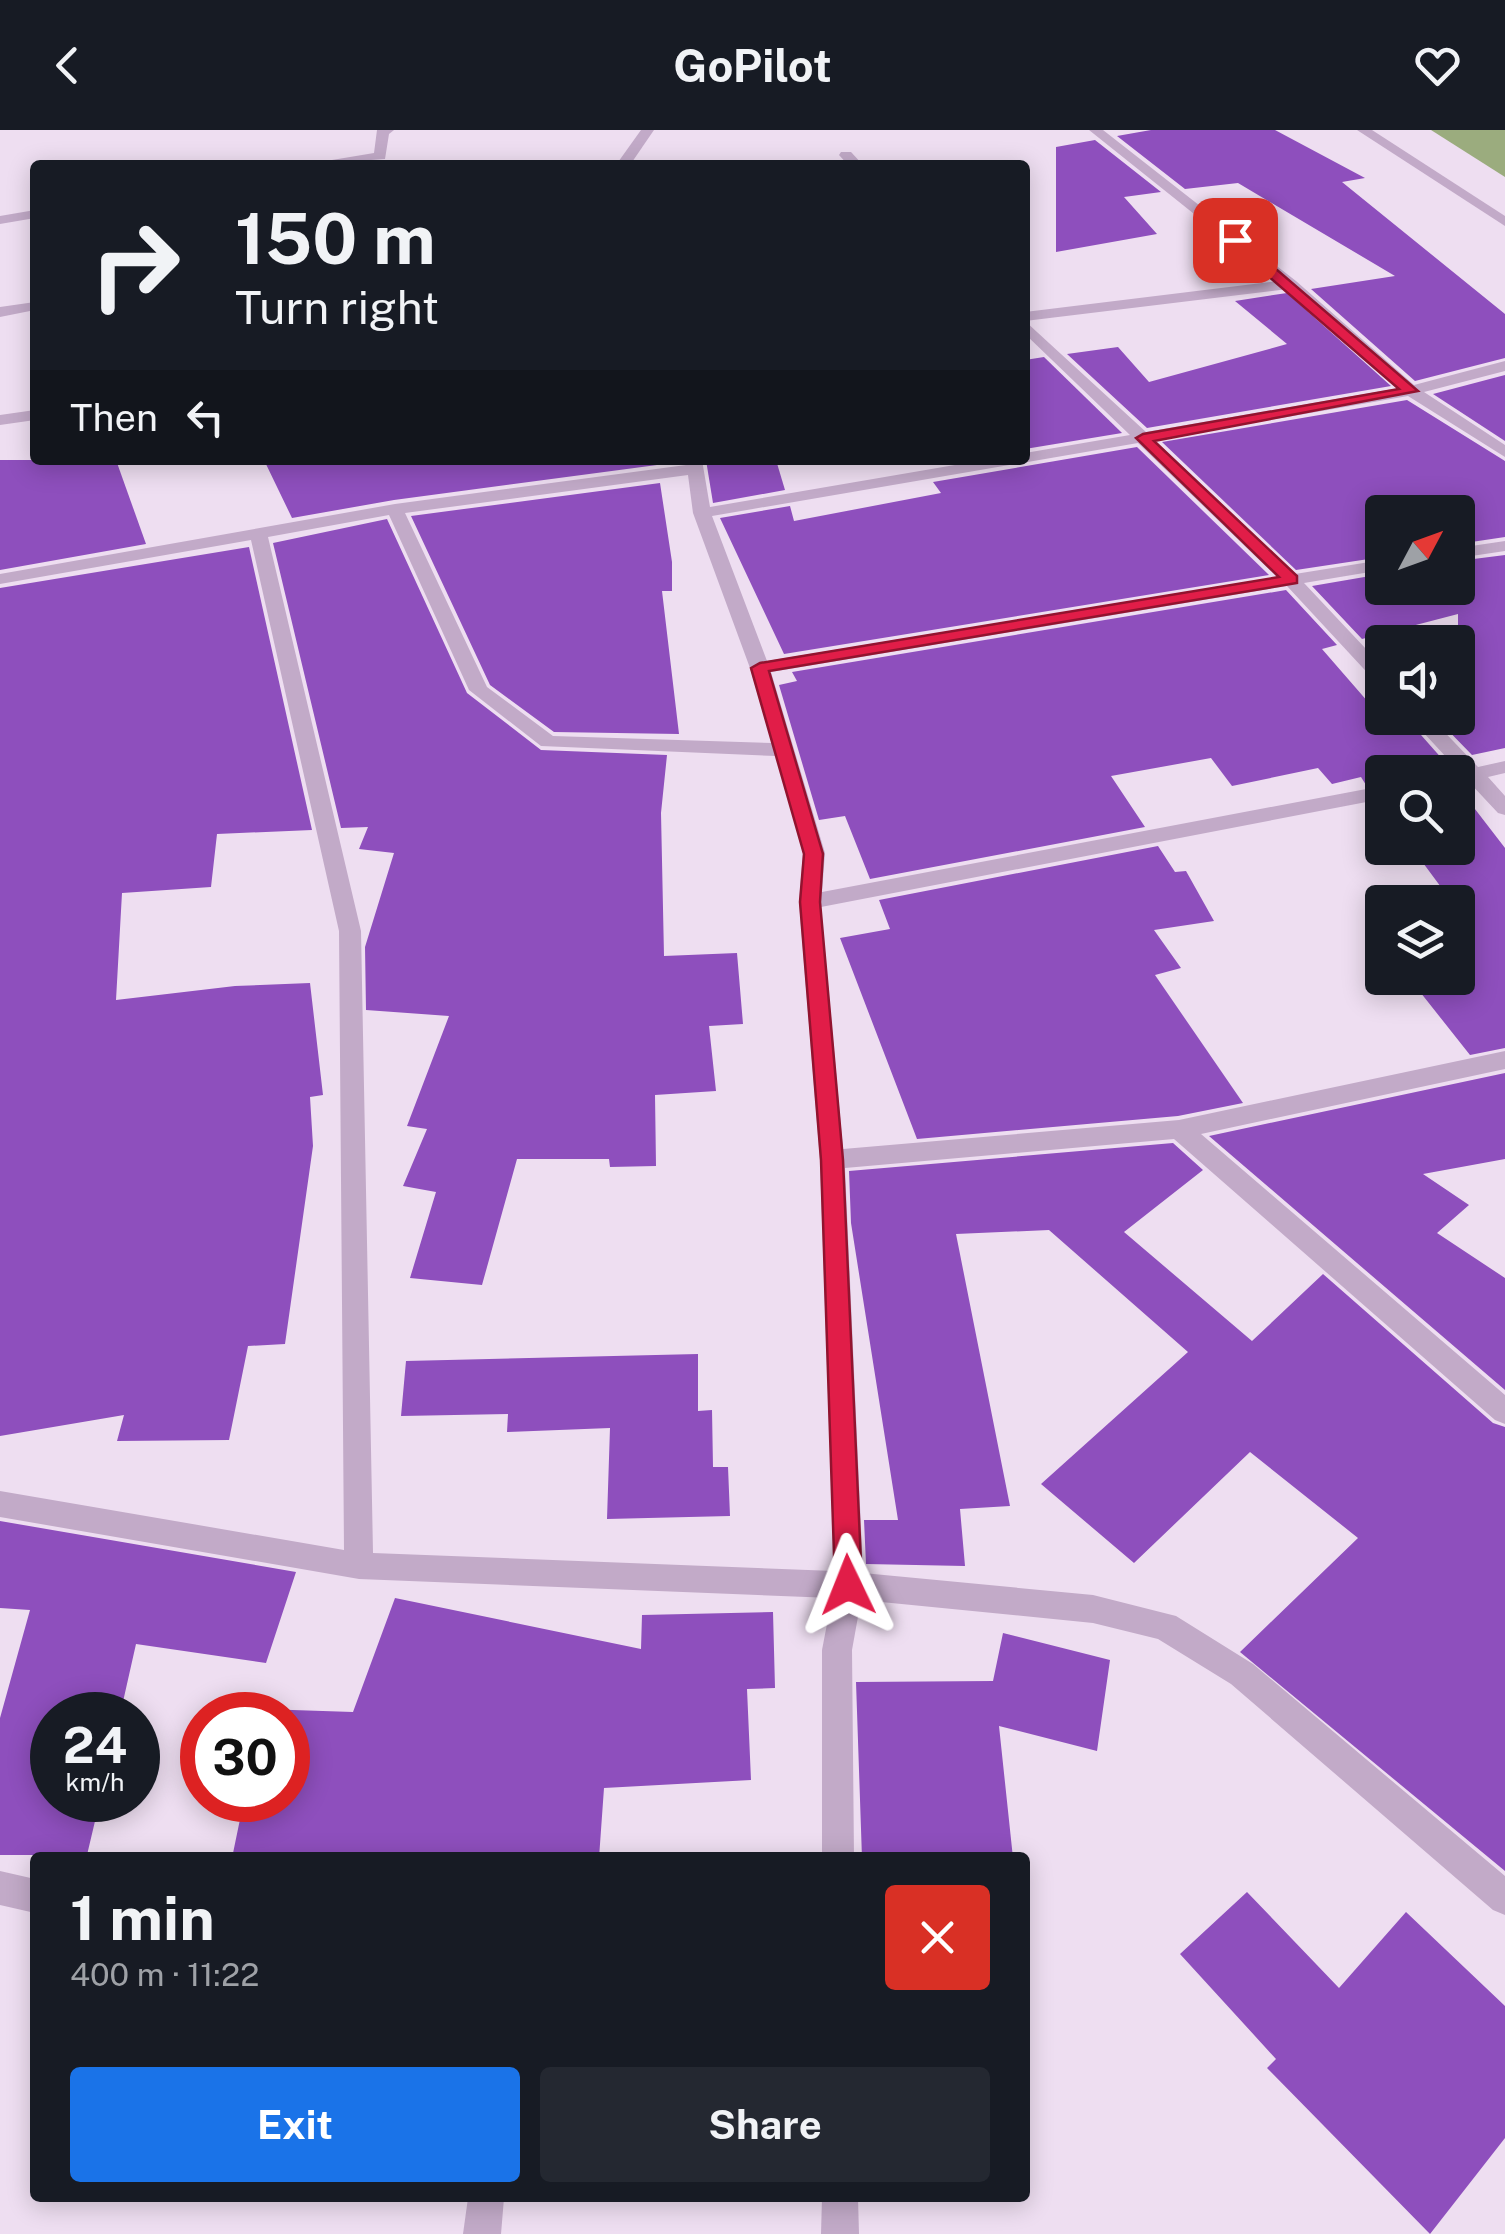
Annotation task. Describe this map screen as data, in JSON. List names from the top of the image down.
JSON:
{
  "north": "top right",
  "page": {
    "header": "GoPilot",
    "turn": ["150 m", "Turn right"],
    "then": "Then",
    "speed": "24 km/h",
    "limit": "30",
    "heading": ["1 min", "400 m · 11:22"],
    "buttons": ["Exit", "Share"]
  }
}
